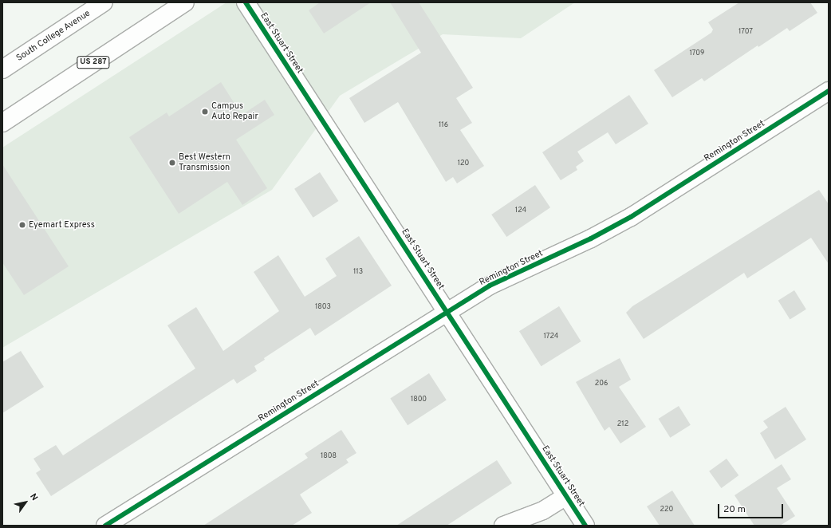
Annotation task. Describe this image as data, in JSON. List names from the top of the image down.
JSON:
{
  "streets": {
    "main road": [
      "South College Avenue",
      "East Stuart Street",
      "US 287",
      "Remington Street"
    ]
  },
  "crossings": [
    ["East Stuart Street", "Remington Street"]
  ],
  "places": ["Campus Auto Repair", "Best Western Transmission", "Eyemart Express"],
  "house_numbers": [
    "1707",
    "1709",
    "116",
    "120",
    "124",
    "113",
    "1803",
    "1724",
    "206",
    "1800",
    "212",
    "1808",
    "220"
  ],
  "scale_bar": "20 m",
  "north": "top right"
}
